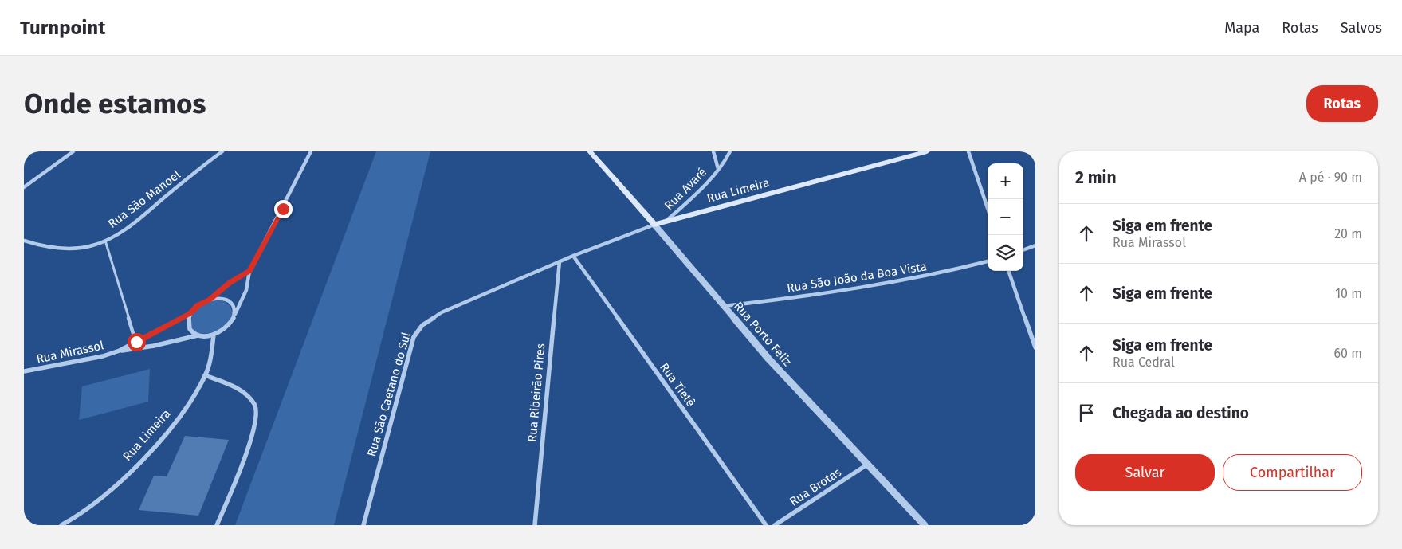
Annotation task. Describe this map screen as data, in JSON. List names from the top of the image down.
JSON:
{
  "streets": {
    "main road": ["Rua Limeira", "Rua Porto Feliz"],
    "street": [
      "Rua Avaré",
      "Rua São Manoel",
      "Rua São João da Boa Vista",
      "Rua Mirassol",
      "Rua Tietê",
      "Rua Ribeirão Pires",
      "Rua São Caetano do Sul",
      "Rua Brotas"
    ]
  },
  "crossings": [
    ["Rua Avaré", "Rua Limeira"],
    ["Rua Limeira", "Rua Porto Feliz"],
    ["Rua Limeira", "Rua Mirassol"],
    ["Rua Limeira", "Rua Tietê"],
    ["Rua Limeira", "Rua Ribeirão Pires"],
    ["Rua Limeira", "Rua São Caetano do Sul"],
    ["Rua São João da Boa Vista", "Rua Porto Feliz"],
    ["Rua Porto Feliz", "Rua Brotas"],
    ["Rua Ribeirão Pires", "Rua São Caetano do Sul"]
  ],
  "page": {
    "header": "Turnpoint",
    "nav": ["Mapa", "Rotas", "Salvos"],
    "buttons": [
      "Rotas",
      ["Salvar", "Compartilhar"]
    ],
    "title": "Onde estamos",
    "heading": ["2 min", "A pé · 90 m"],
    "map_buttons": ["+", "−"],
    "list": [
      ["Siga em frente", "Rua Mirassol", "20 m"],
      ["Siga em frente", "10 m"],
      ["Siga em frente", "Rua Cedral", "60 m"],
      "Chegada ao destino"
    ]
  }
}
